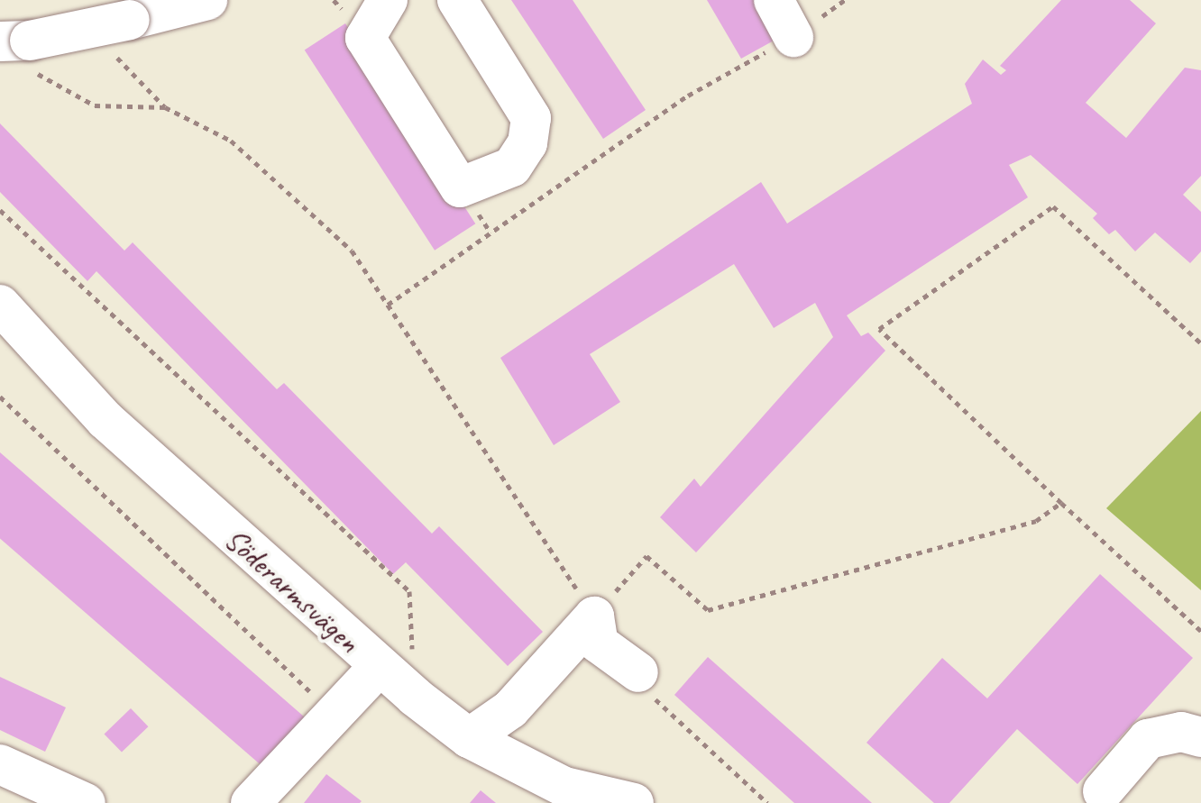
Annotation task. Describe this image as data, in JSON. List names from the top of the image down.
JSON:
{
  "streets": {
    "street": ["Söderarmsvägen"]
  }
}
